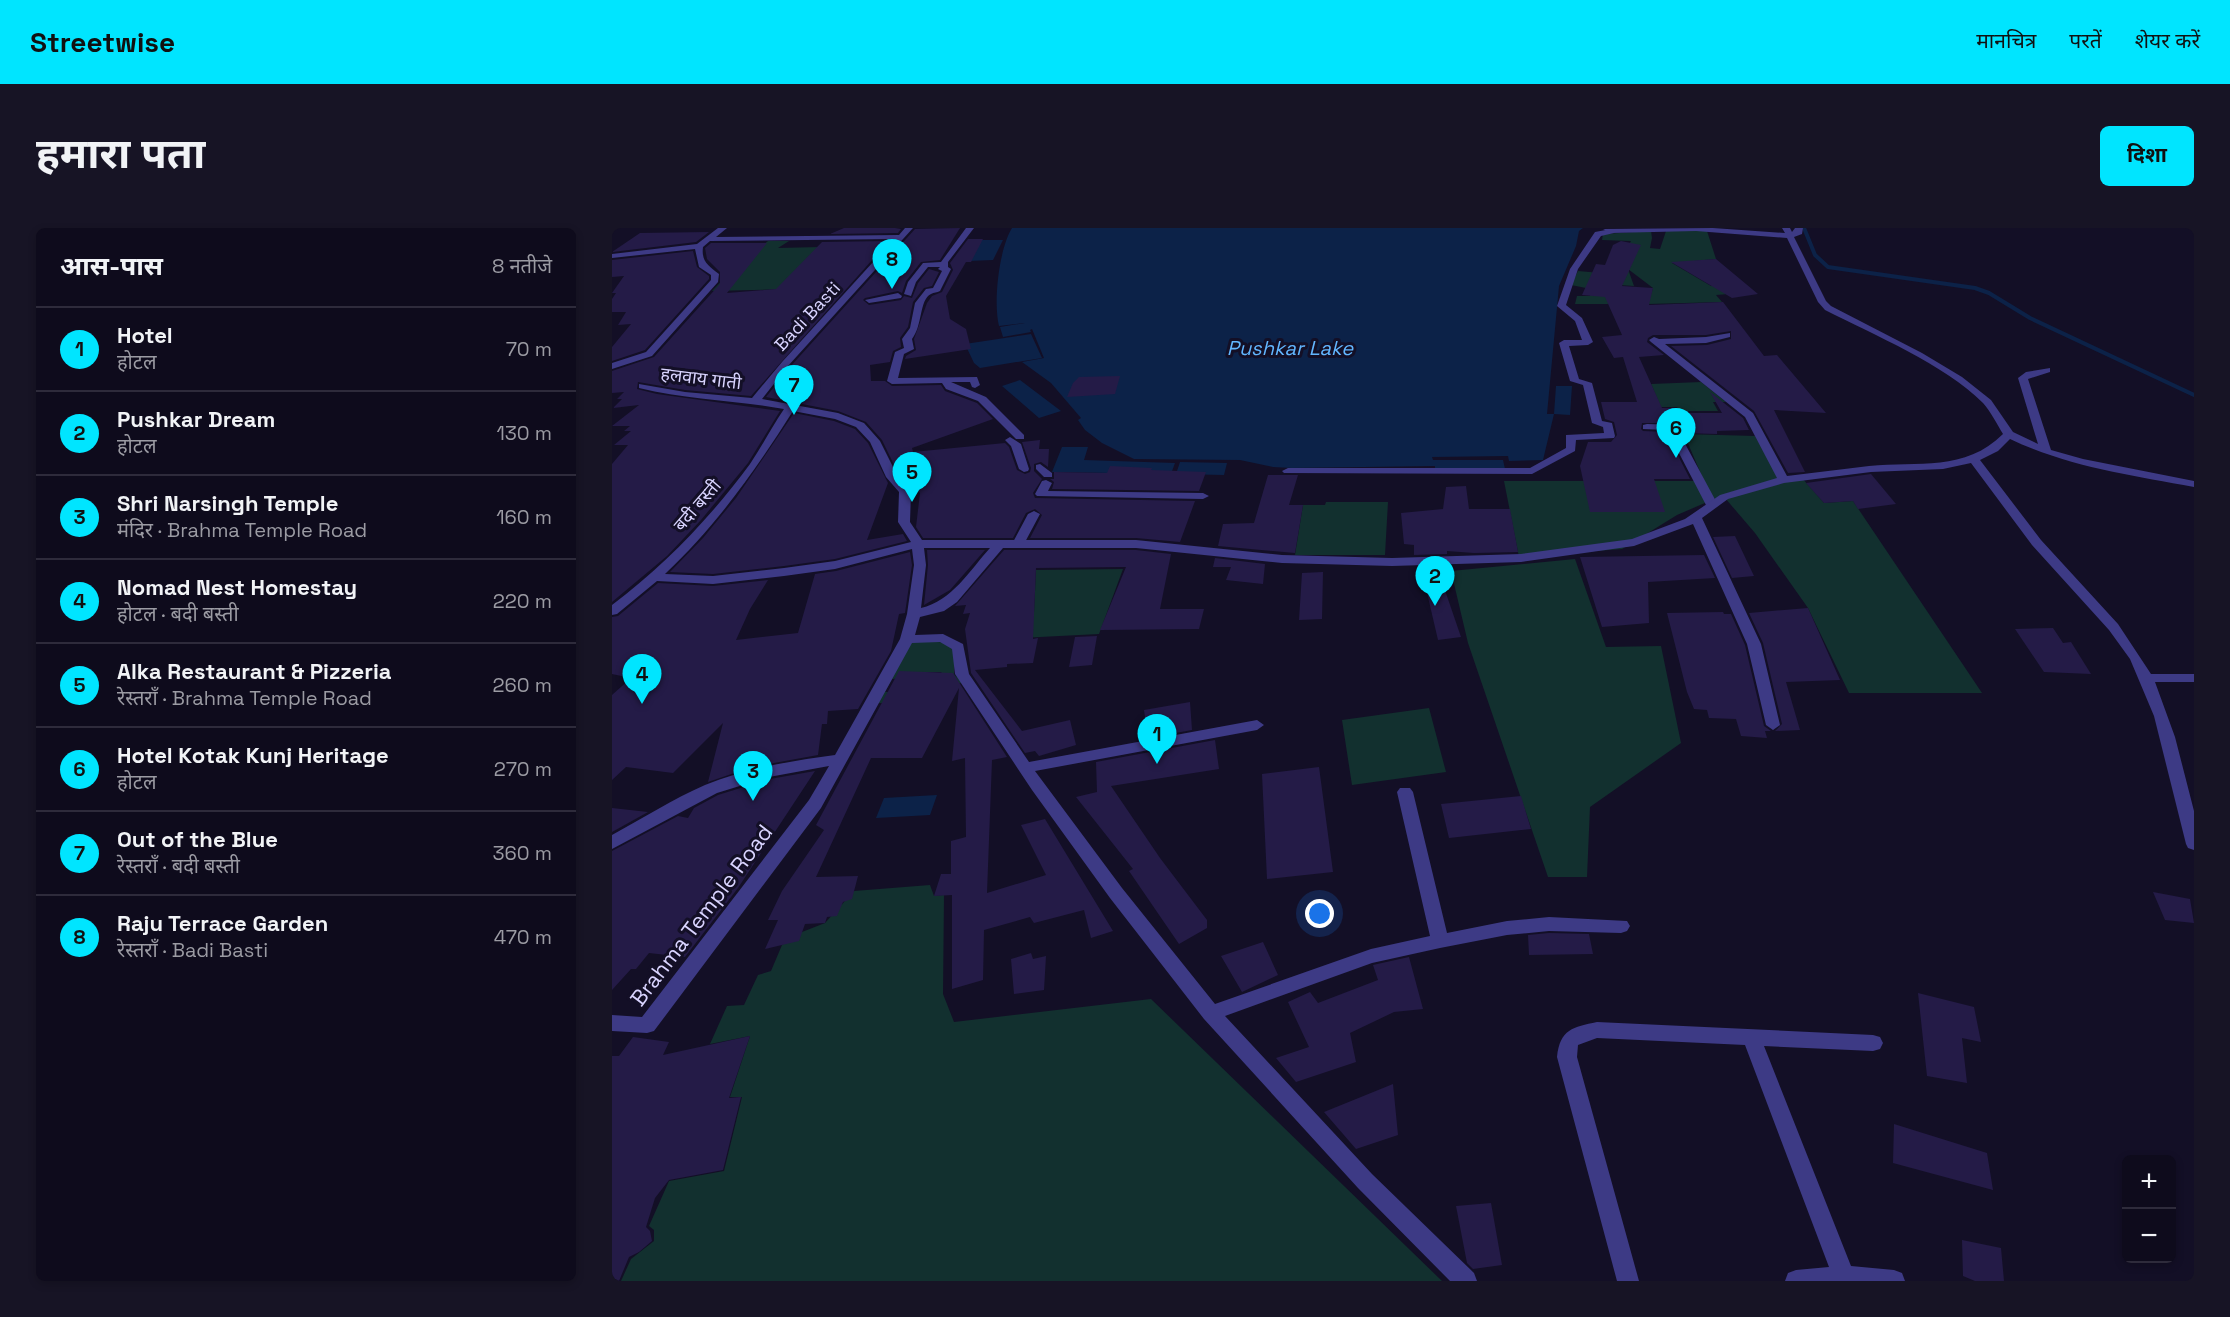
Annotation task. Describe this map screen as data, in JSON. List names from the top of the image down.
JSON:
{
  "streets": {
    "street": [
      "Badi Basti",
      "हलवाय गाती",
      "बदी बस्ती",
      "Brahma Temple Road"
    ]
  },
  "crossings": [
    ["Badi Basti", "हलवाय गाती"]
  ],
  "water": ["Pushkar Lake"],
  "page": {
    "header": "Streetwise",
    "nav": ["मानचित्र", "परतें", "शेयर करें"],
    "buttons": "दिशा",
    "title": "हमारा पता",
    "heading": ["आस-पास", "8 नतीजे"],
    "pins": [
      "8",
      "7",
      "6",
      "5",
      "2",
      "4",
      "1",
      "3"
    ],
    "list": [
      {
        "mark": "1",
        "name": "Hotel",
        "note": "होटल",
        "value": "70 m"
      },
      {
        "mark": "2",
        "name": "Pushkar Dream",
        "note": "होटल",
        "value": "130 m"
      },
      {
        "mark": "3",
        "name": "Shri Narsingh Temple",
        "note": "मंदिर · Brahma Temple Road",
        "value": "160 m"
      },
      {
        "mark": "4",
        "name": "Nomad Nest Homestay",
        "note": "होटल · बदी बस्ती",
        "value": "220 m"
      },
      {
        "mark": "5",
        "name": "Alka Restaurant & Pizzeria",
        "note": "रेस्तराँ · Brahma Temple Road",
        "value": "260 m"
      },
      {
        "mark": "6",
        "name": "Hotel Kotak Kunj Heritage",
        "note": "होटल",
        "value": "270 m"
      },
      {
        "mark": "7",
        "name": "Out of the Blue",
        "note": "रेस्तराँ · बदी बस्ती",
        "value": "360 m"
      },
      {
        "mark": "8",
        "name": "Raju Terrace Garden",
        "note": "रेस्तराँ · Badi Basti",
        "value": "470 m"
      }
    ],
    "map_buttons": ["+", "−"]
  }
}
